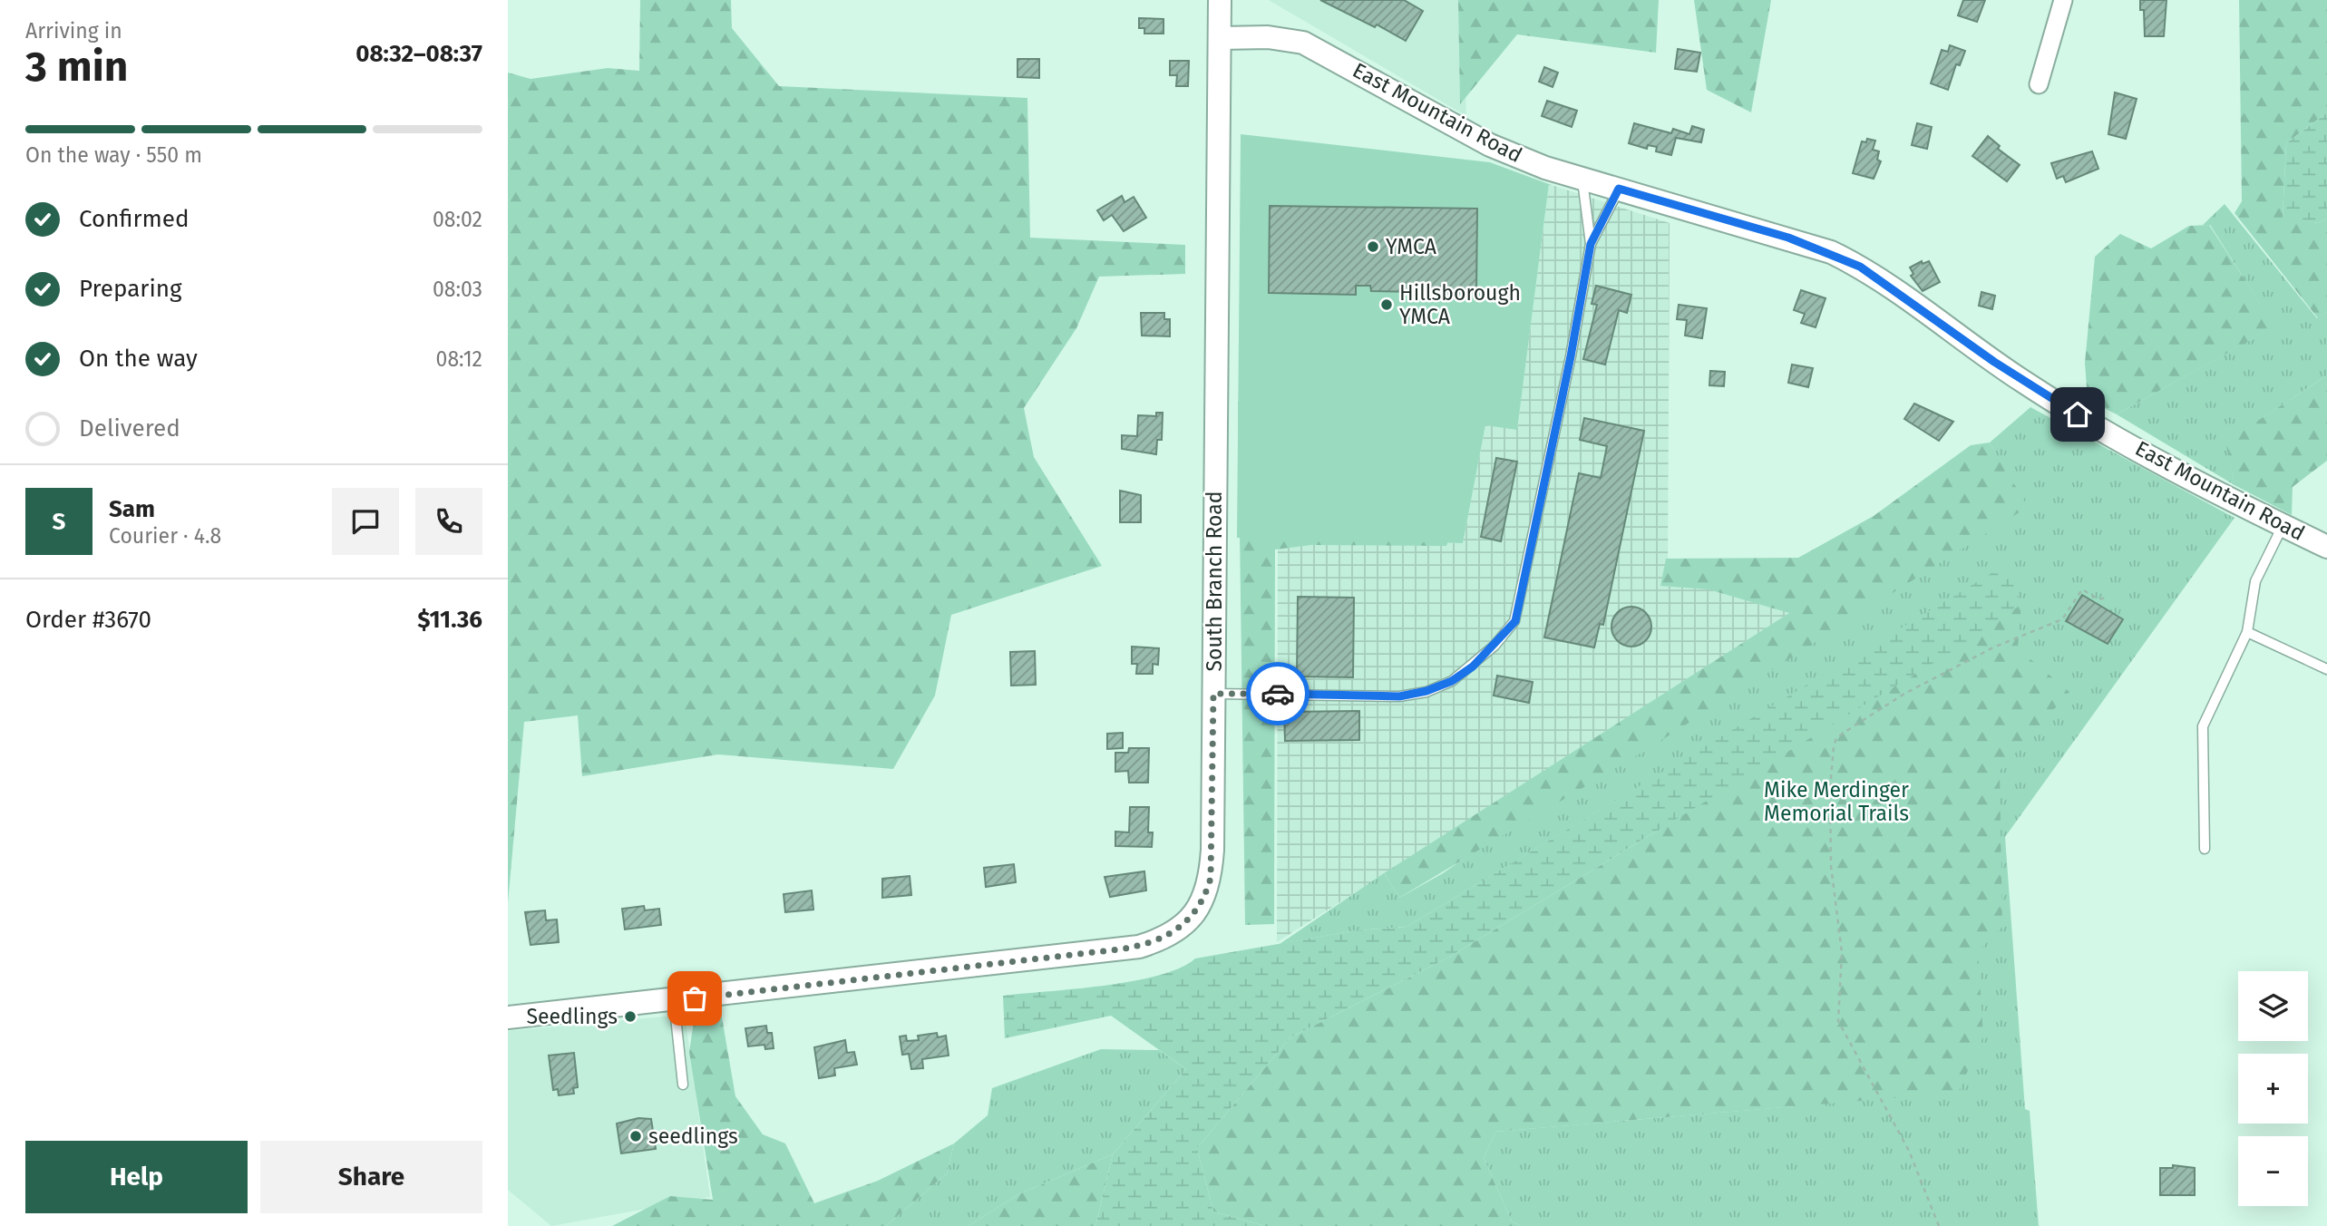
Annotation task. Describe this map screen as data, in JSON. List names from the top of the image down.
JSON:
{
  "streets": {
    "street": ["East Mountain Road", "South Branch Road"]
  },
  "crossings": [
    ["East Mountain Road", "South Branch Road"]
  ],
  "parks": ["Mike Merdinger Memorial Trails"],
  "places": [
    "YMCA",
    "Hillsborough YMCA",
    "Seedlings",
    "seedlings"
  ],
  "page": {
    "heading": ["3 min", "Arriving in", "08:32–08:37"],
    "panel": [
      "Sam",
      "Courier · 4.8",
      "Order #3670",
      "$11.36"
    ],
    "bar": "On the way · 550 m",
    "list": [
      ["Confirmed", "08:02"],
      ["Preparing", "08:03"],
      ["On the way", "08:12"],
      "Delivered"
    ],
    "round": "S",
    "map_buttons": ["+", "−"],
    "buttons": ["Help", "Share"]
  }
}
